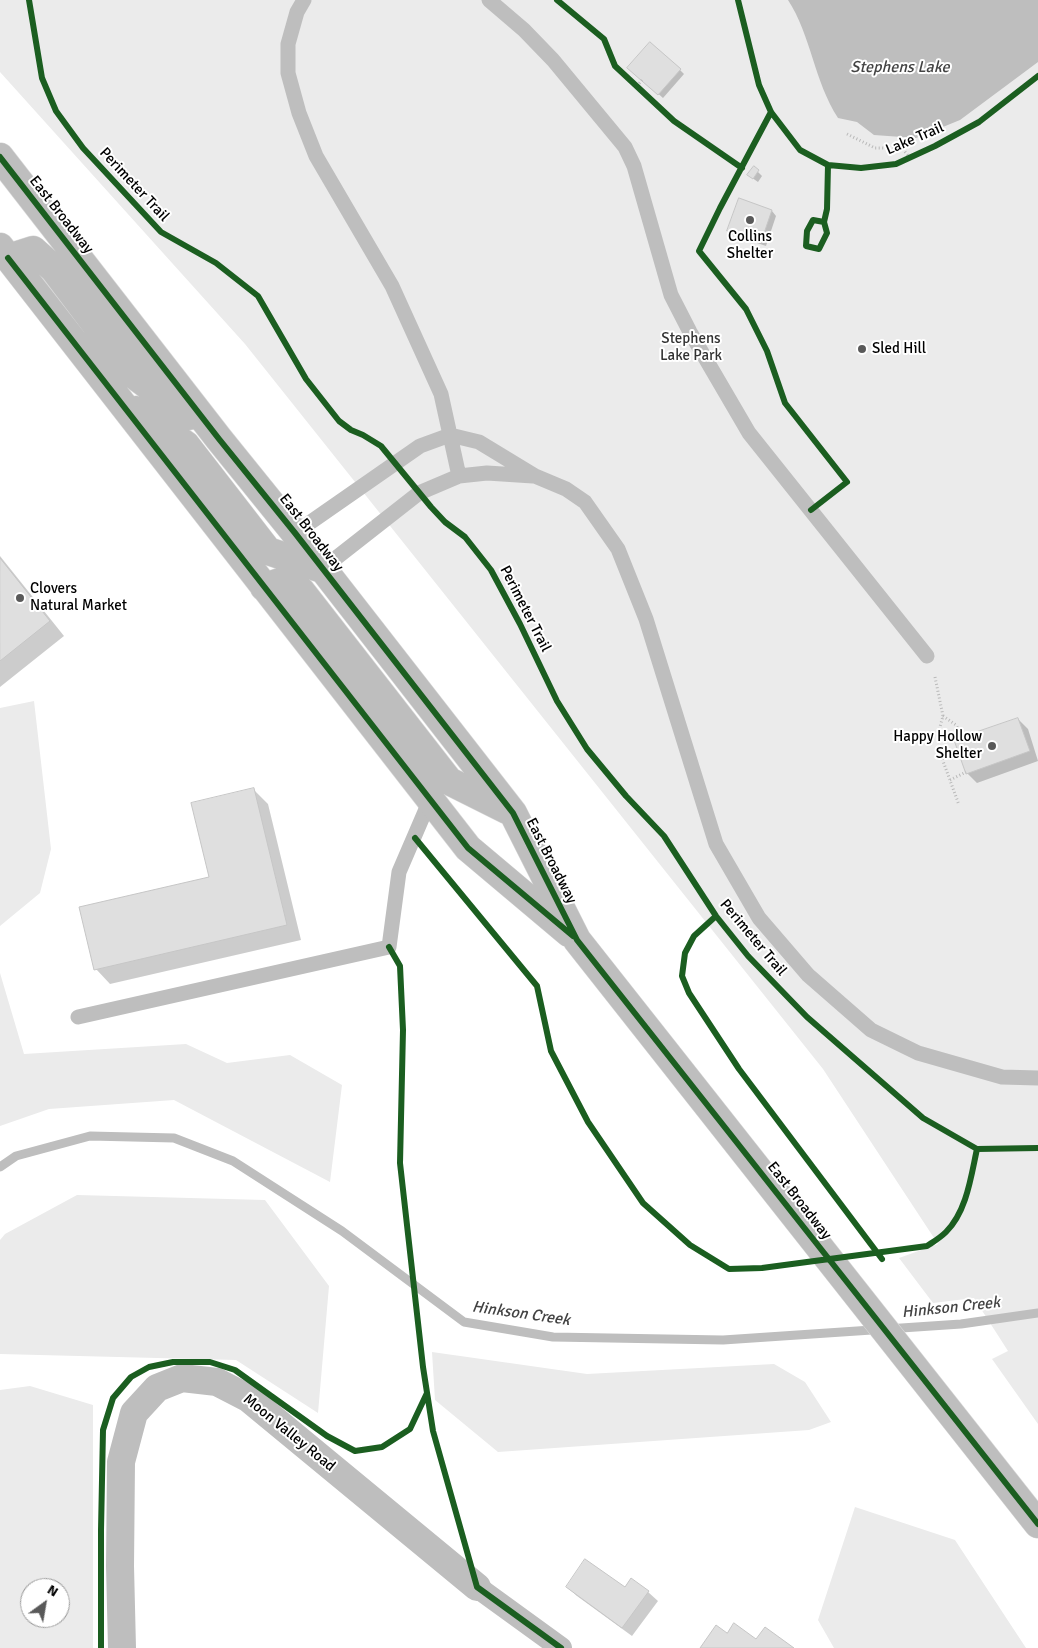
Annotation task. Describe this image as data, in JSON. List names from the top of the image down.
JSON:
{
  "streets": {
    "main road": ["East Broadway", "Moon Valley Road"],
    "cycle path": ["Lake Trail", "Perimeter Trail"]
  },
  "water": ["Stephens Lake", "Hinkson Creek"],
  "parks": ["Stephens Lake Park"],
  "places": [
    "Collins Shelter",
    "Sled Hill",
    "Clovers Natural Market",
    "Happy Hollow Shelter"
  ],
  "north": "top right"
}
